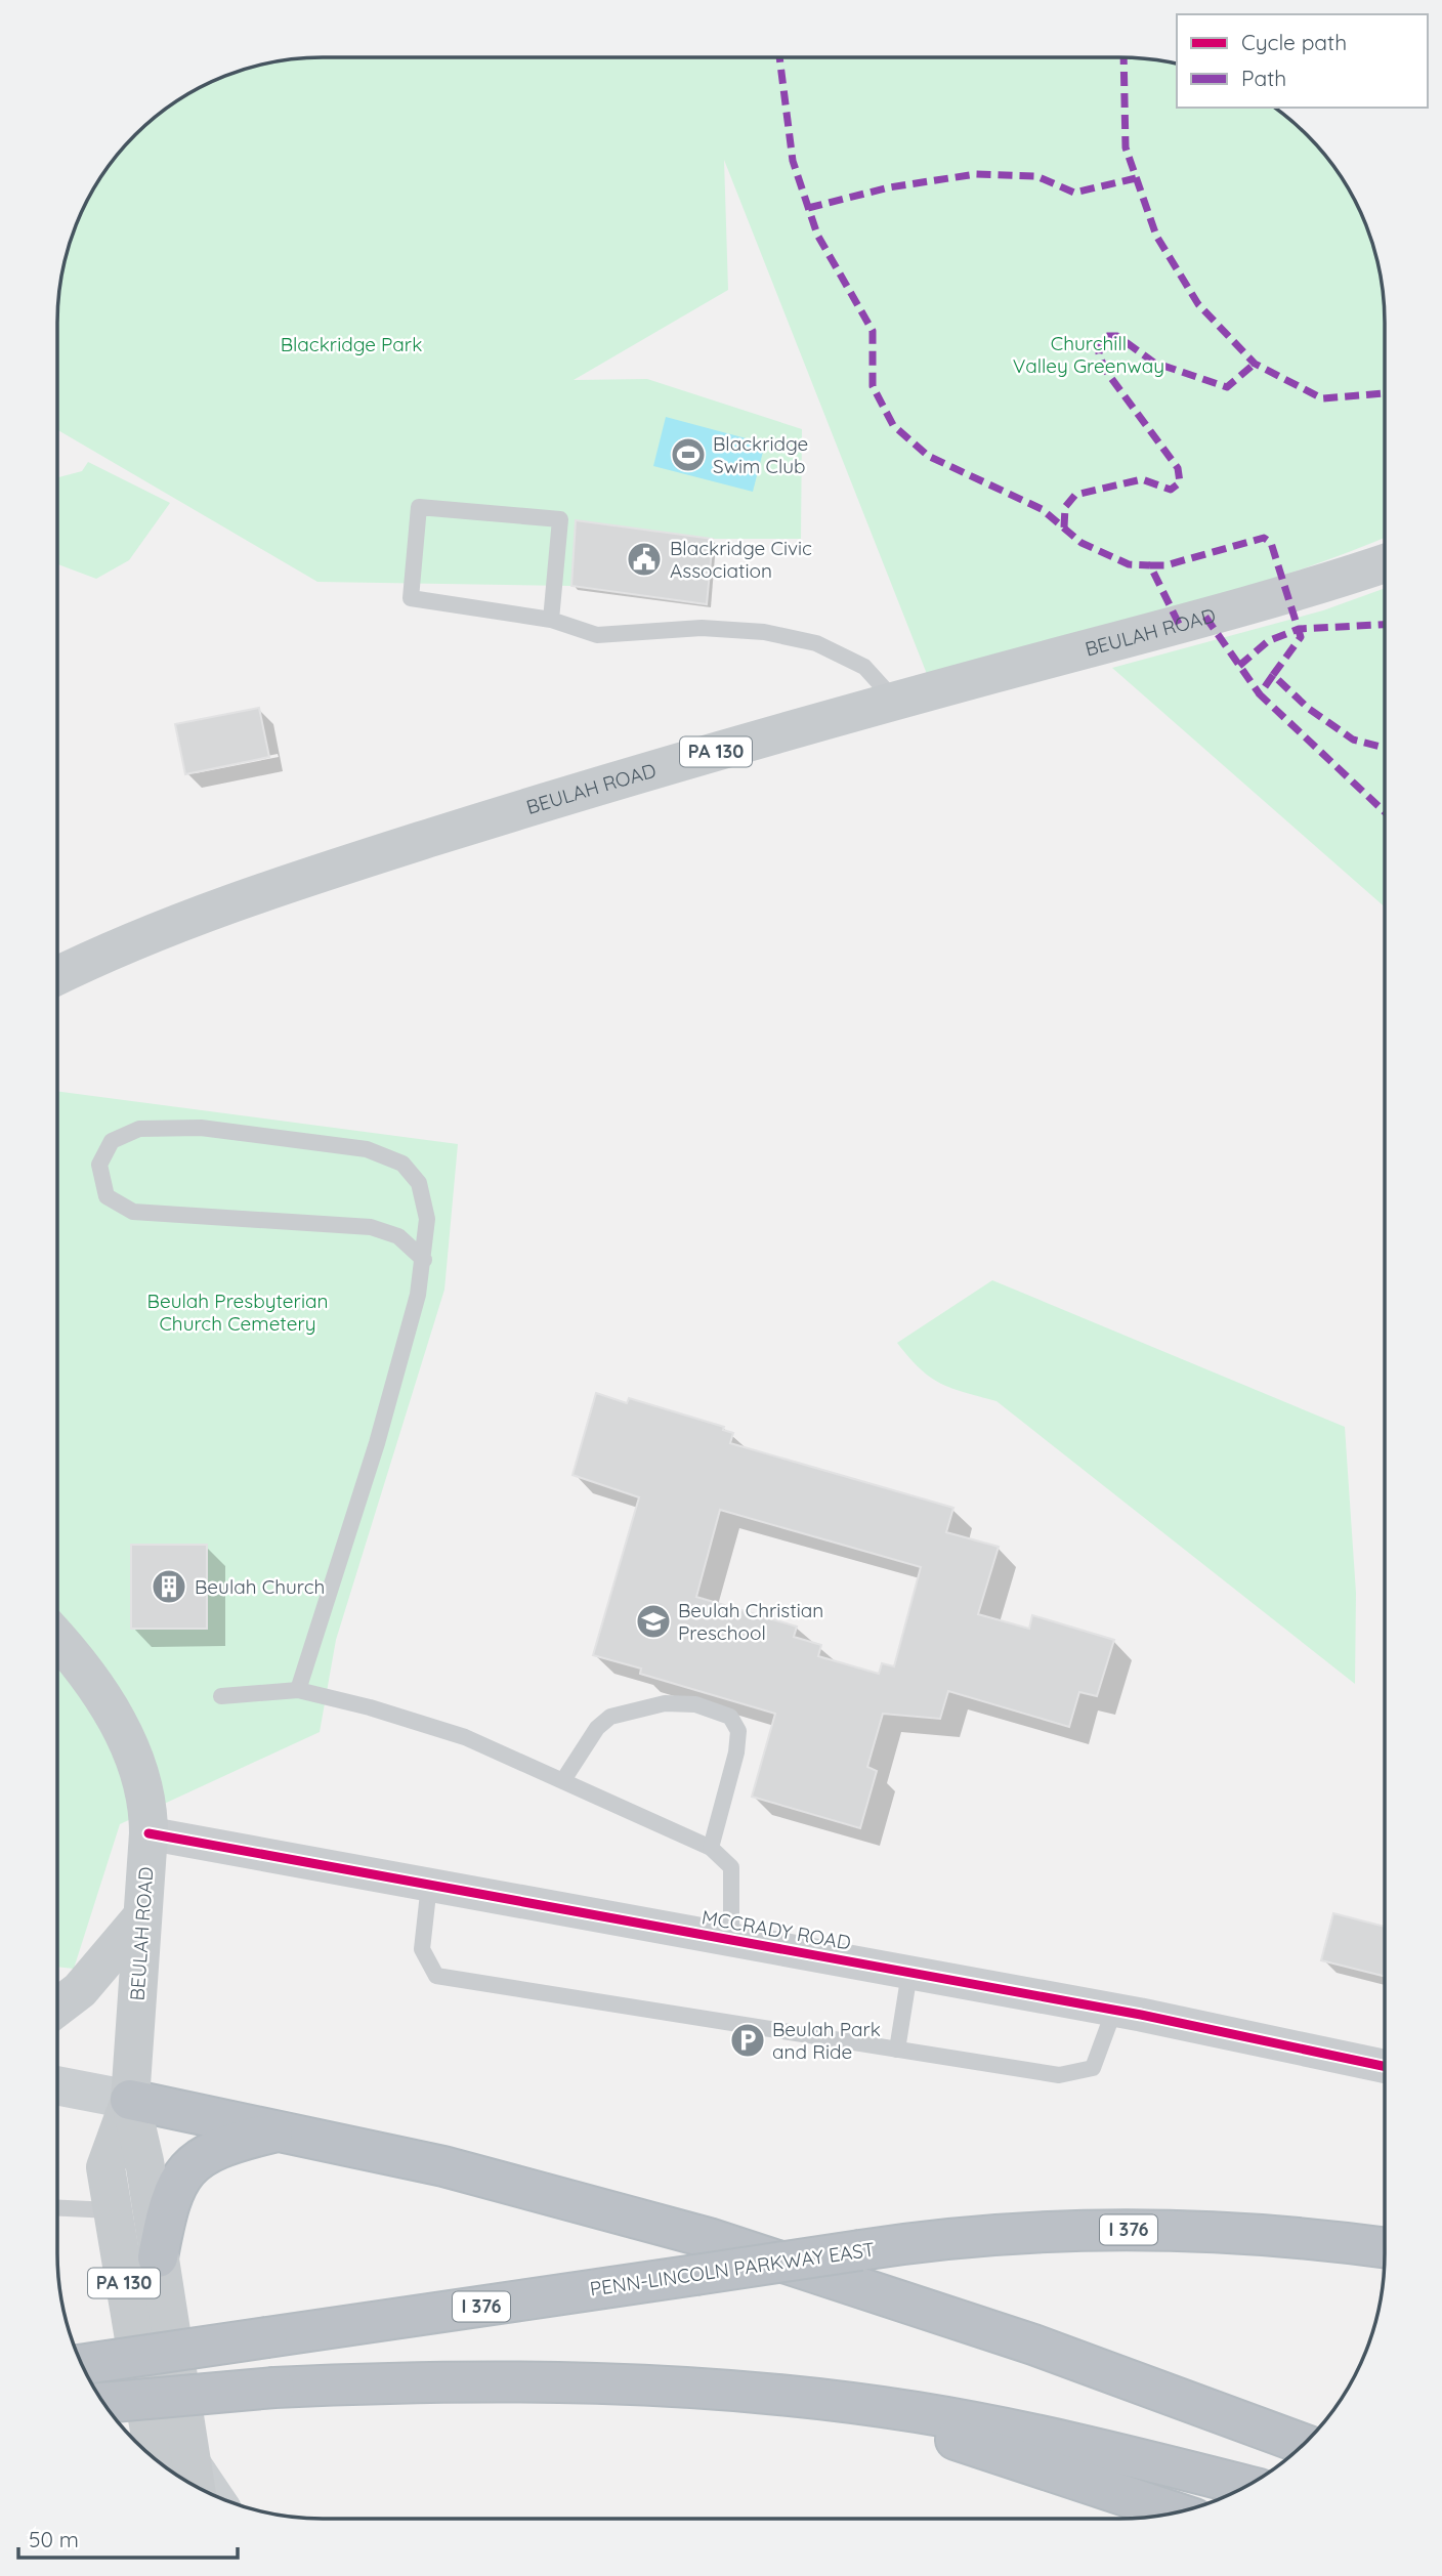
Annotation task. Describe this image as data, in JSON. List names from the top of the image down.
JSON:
{
  "streets": {
    "highway": ["I 376", "PENN-LINCOLN PARKWAY EAST"],
    "main road": ["BEULAH ROAD", "PA 130"],
    "street": ["MCCRADY ROAD"]
  },
  "crossings": [
    ["BEULAH ROAD", "MCCRADY ROAD"]
  ],
  "parks": ["Churchill Valley Greenway", "Blackridge Park", "Beulah Presbyterian Church Cemetery"],
  "places": {
    "sports": ["Blackridge Swim Club"],
    "public building": ["Blackridge Civic Association"],
    "building": ["Beulah Church"],
    "school or university": ["Beulah Christian Preschool"],
    "parking": ["Beulah Park and Ride"]
  },
  "legend": ["Cycle path", "Path"],
  "scale_bar": "50 m"
}
